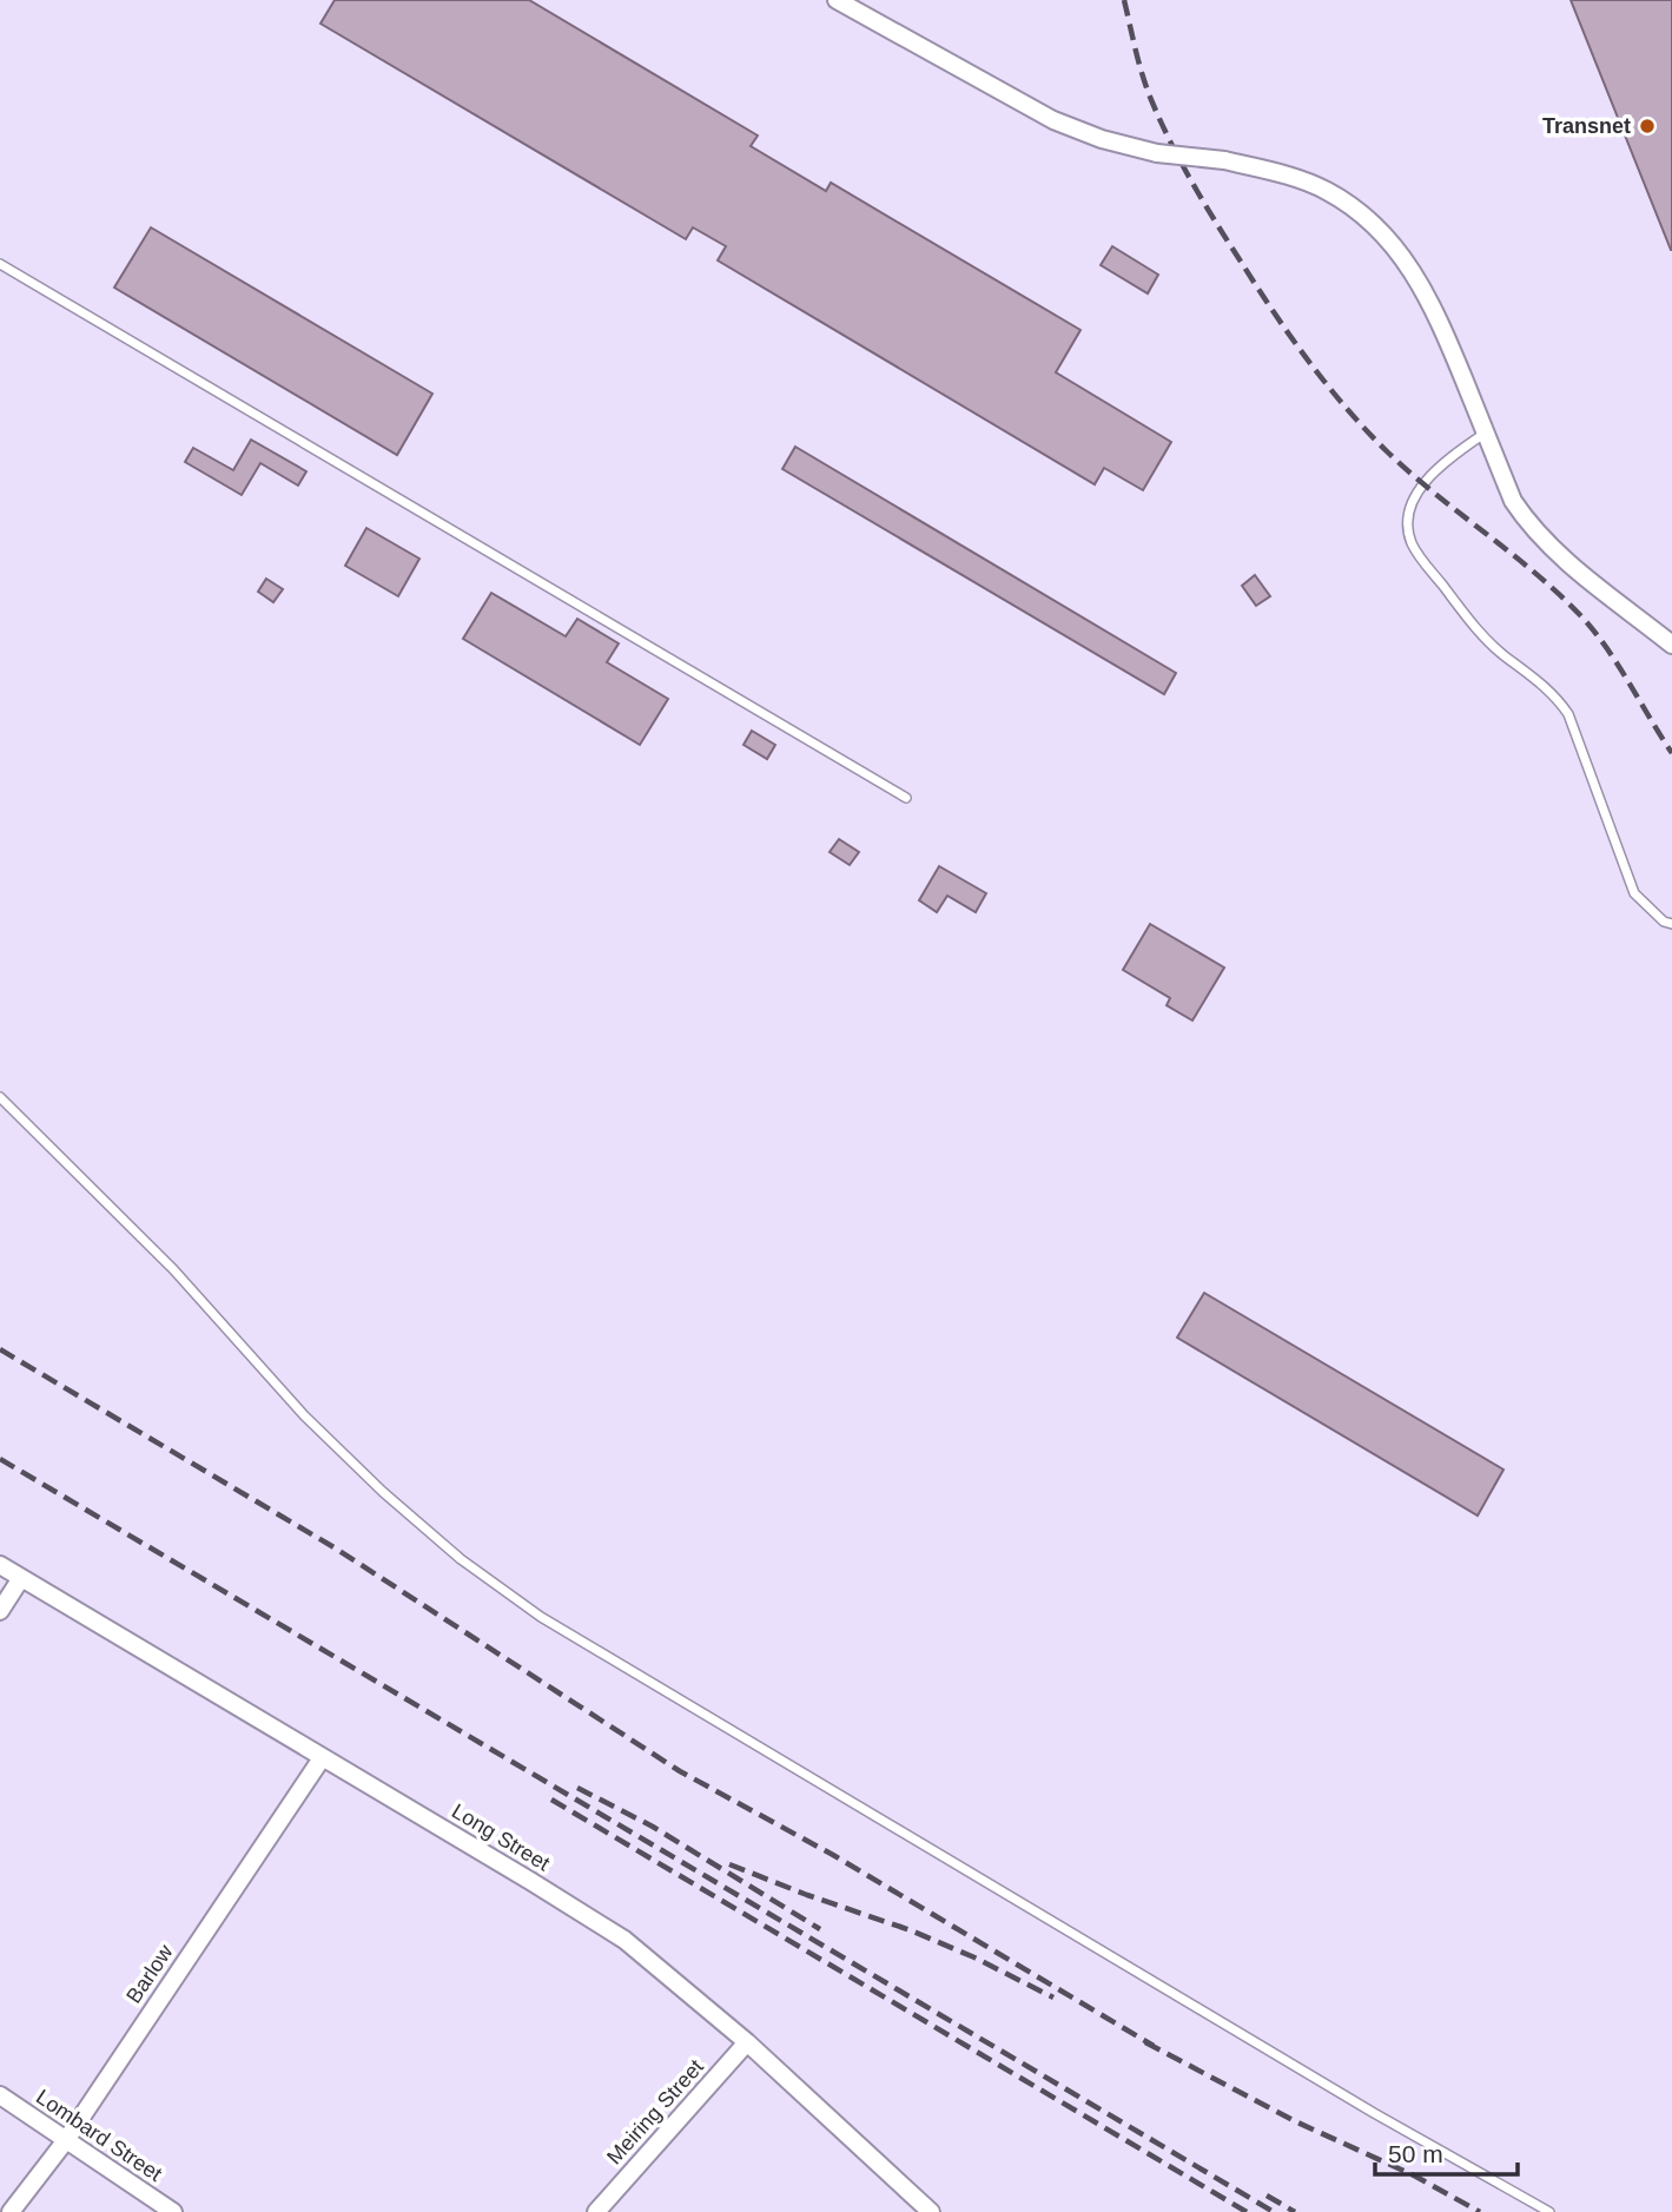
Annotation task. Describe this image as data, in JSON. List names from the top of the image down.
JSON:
{
  "streets": {
    "street": [
      "Long Street",
      "Barlow",
      "Meiring Street",
      "Lombard Street"
    ]
  },
  "crossings": [
    ["Long Street", "Barlow"],
    ["Long Street", "Meiring Street"],
    ["Barlow", "Lombard Street"]
  ],
  "places": ["Transnet"],
  "scale_bar": "50 m"
}
